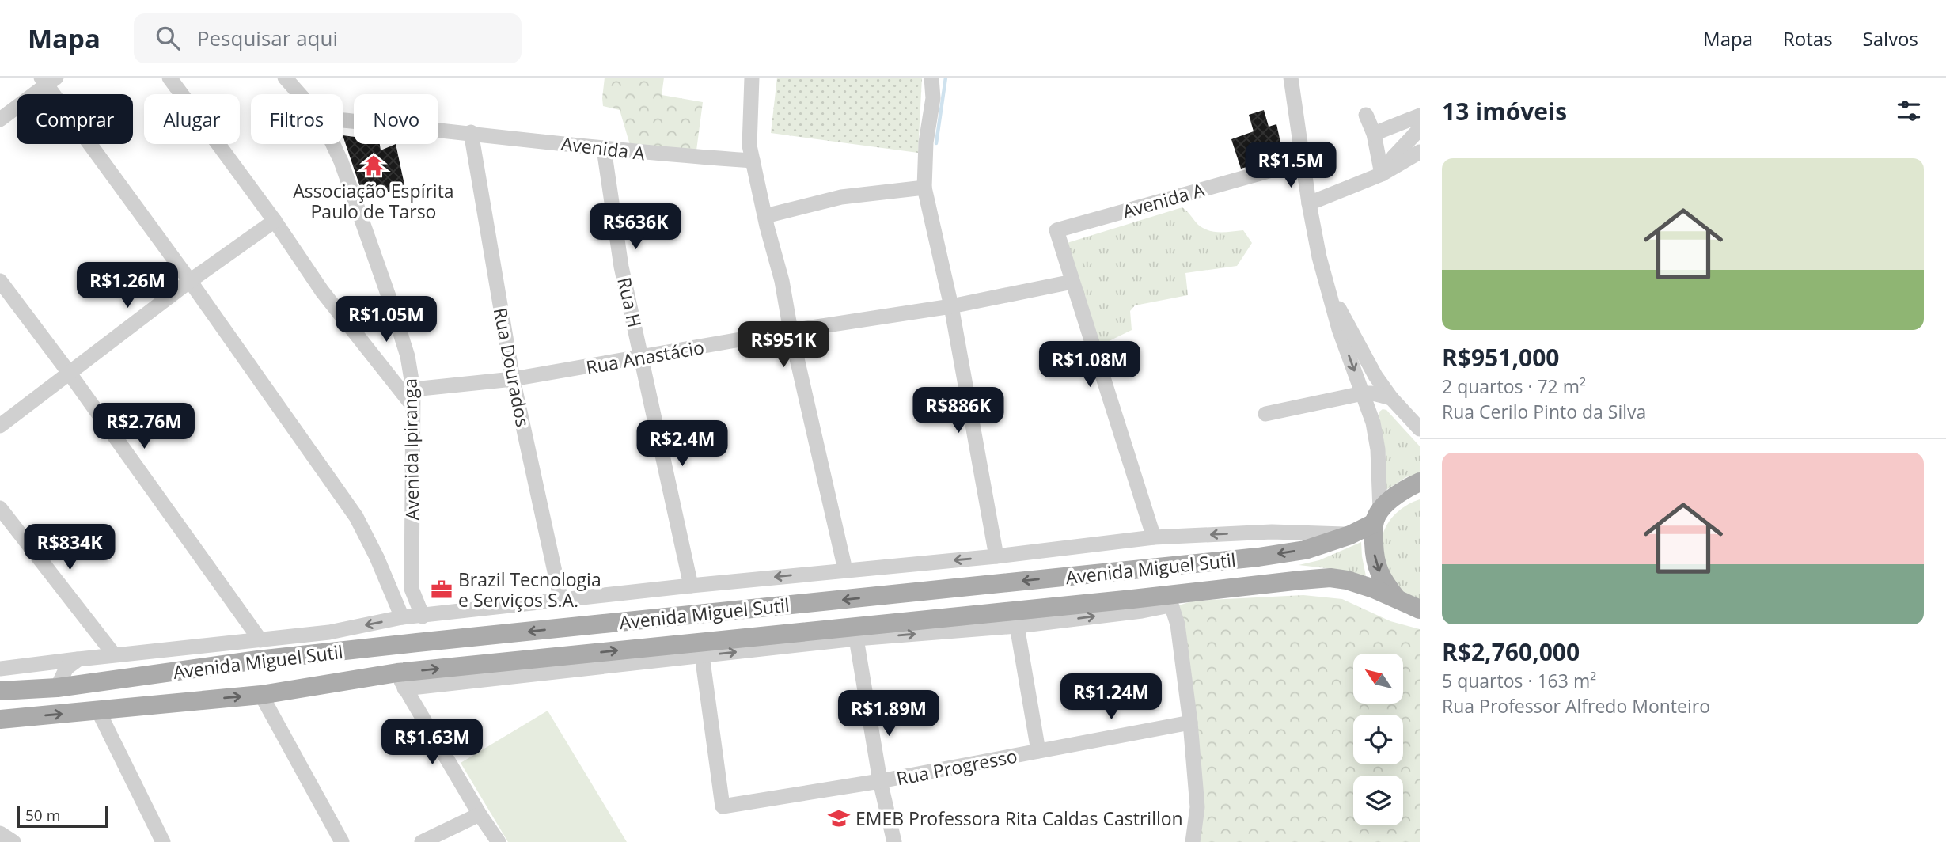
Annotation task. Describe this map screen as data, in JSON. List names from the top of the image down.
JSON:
{
  "streets": {
    "main road": ["Avenida Miguel Sutil"],
    "street": [
      "Avenida A",
      "Rua H",
      "Rua Anastácio",
      "Rua Dourados",
      "Avenida Ipiranga",
      "Rua Progresso"
    ]
  },
  "crossings": [
    ["Avenida A", "Rua H"],
    ["Avenida A", "Rua Anastácio"],
    ["Avenida A", "Rua Dourados"],
    ["Rua H", "Rua Anastácio"],
    ["Rua H", "Avenida Miguel Sutil"],
    ["Rua Anastácio", "Rua Dourados"],
    ["Rua Anastácio", "Avenida Ipiranga"],
    ["Rua Dourados", "Avenida Miguel Sutil"],
    ["Avenida Ipiranga", "Avenida Miguel Sutil"],
    ["Avenida Miguel Sutil", "Rua Progresso"]
  ],
  "places": {
    "temple": ["Associação Espírita Paulo de Tarso"],
    "office": ["Brazil Tecnologia e Serviços S.A."],
    "school or university": ["EMEB Professora Rita Caldas Castrillon"]
  },
  "scale_bar": "50 m",
  "north": "top left",
  "page": {
    "header": "Mapa",
    "search": "Pesquisar aqui",
    "nav": ["Mapa", "Rotas", "Salvos"],
    "heading": "13 imóveis",
    "chip": [
      "Comprar",
      "Alugar",
      "Filtros",
      "Novo"
    ],
    "price": [
      "R$1.5M",
      "R$636K",
      "R$1.26M",
      "R$1.05M",
      "R$951K",
      "R$1.08M",
      "R$886K",
      "R$2.76M",
      "R$2.4M",
      "R$834K",
      "R$1.24M",
      "R$1.89M",
      "R$1.63M"
    ],
    "list": [
      {
        "name": "R$951,000",
        "note": "2 quartos · 72 m² · Rua Cerilo Pinto da Silva"
      },
      {
        "name": "R$2,760,000",
        "note": "5 quartos · 163 m² · Rua Professor Alfredo Monteiro"
      }
    ],
    "scale": "50 m"
  }
}
